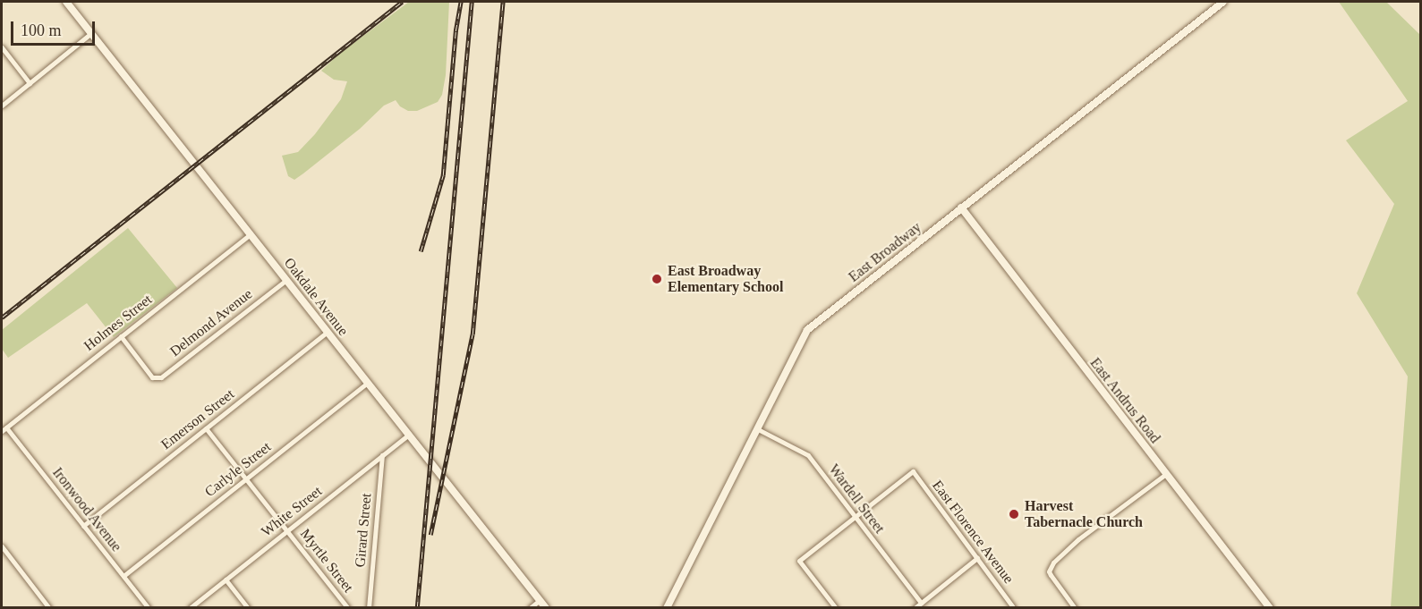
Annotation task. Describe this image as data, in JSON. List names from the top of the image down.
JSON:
{
  "streets": {
    "street": [
      "East Broadway",
      "Oakdale Avenue",
      "Holmes Street",
      "Delmond Avenue",
      "East Andrus Road",
      "Emerson Street",
      "Carlyle Street",
      "Wardell Street",
      "Ironwood Avenue",
      "White Street",
      "Girard Street",
      "East Florence Avenue",
      "Myrtle Street"
    ]
  },
  "crossings": [
    ["East Broadway", "East Andrus Road"],
    ["East Broadway", "Wardell Street"],
    ["Oakdale Avenue", "Holmes Street"],
    ["Oakdale Avenue", "Delmond Avenue"],
    ["Oakdale Avenue", "Emerson Street"],
    ["Oakdale Avenue", "Carlyle Street"],
    ["Oakdale Avenue", "White Street"],
    ["Holmes Street", "Delmond Avenue"],
    ["Holmes Street", "Ironwood Avenue"],
    ["Emerson Street", "Ironwood Avenue"],
    ["Emerson Street", "Myrtle Street"],
    ["Carlyle Street", "Ironwood Avenue"],
    ["Carlyle Street", "Myrtle Street"],
    ["Wardell Street", "East Florence Avenue"],
    ["White Street", "Girard Street"],
    ["White Street", "Myrtle Street"]
  ],
  "places": ["East Broadway Elementary School", "Harvest Tabernacle Church"],
  "scale_bar": "100 m"
}
